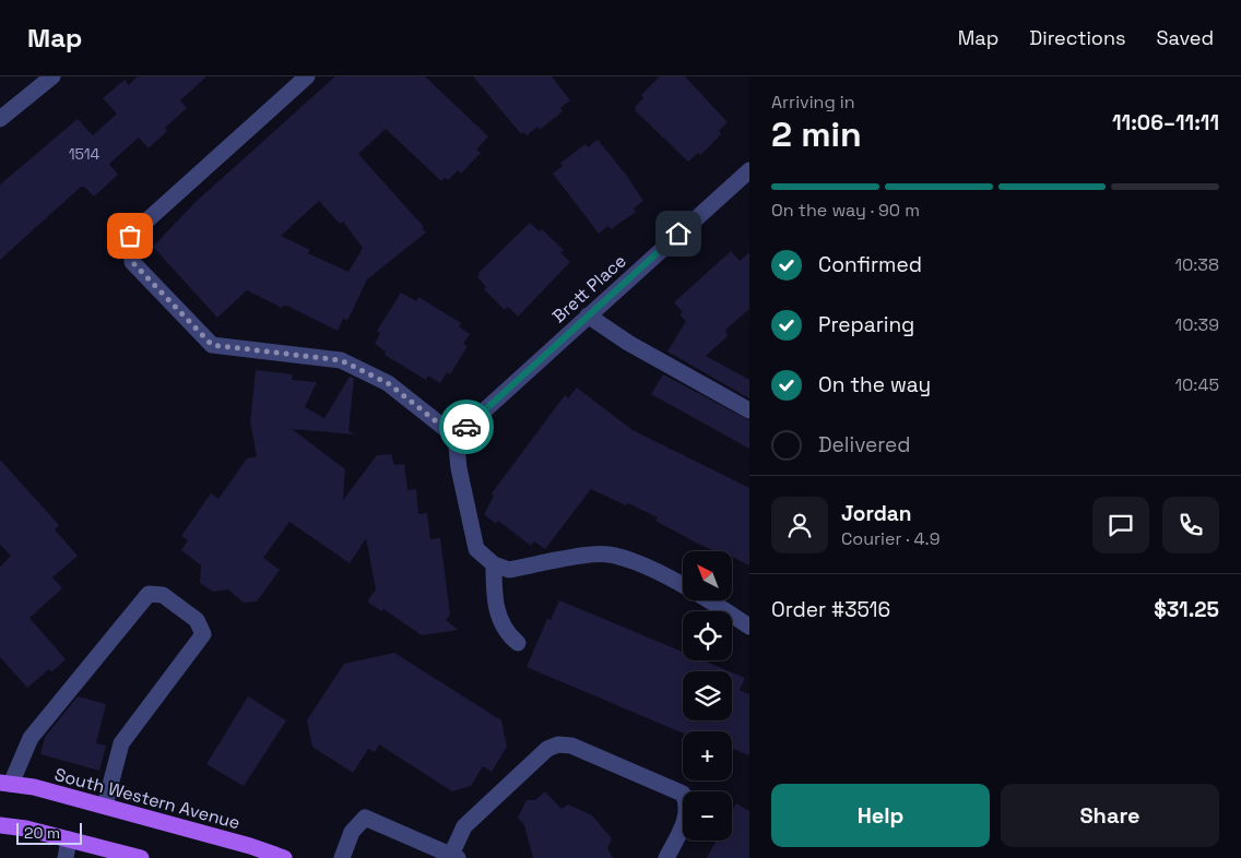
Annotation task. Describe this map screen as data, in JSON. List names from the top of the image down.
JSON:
{
  "streets": {
    "main road": ["South Western Avenue"],
    "street": ["Brett Place"]
  },
  "house_numbers": ["1514"],
  "scale_bar": "20 m",
  "north": "top left",
  "page": {
    "header": "Map",
    "nav": ["Map", "Directions", "Saved"],
    "heading": ["2 min", "Arriving in", "11:06–11:11"],
    "panel": [
      "Jordan",
      "Courier · 4.9",
      "Order #3516",
      "$31.25"
    ],
    "bar": "On the way · 90 m",
    "list": [
      ["Confirmed", "10:38"],
      ["Preparing", "10:39"],
      ["On the way", "10:45"],
      "Delivered"
    ],
    "map_buttons": ["+", "−"],
    "buttons": ["Help", "Share"],
    "scale": "20 m"
  }
}
